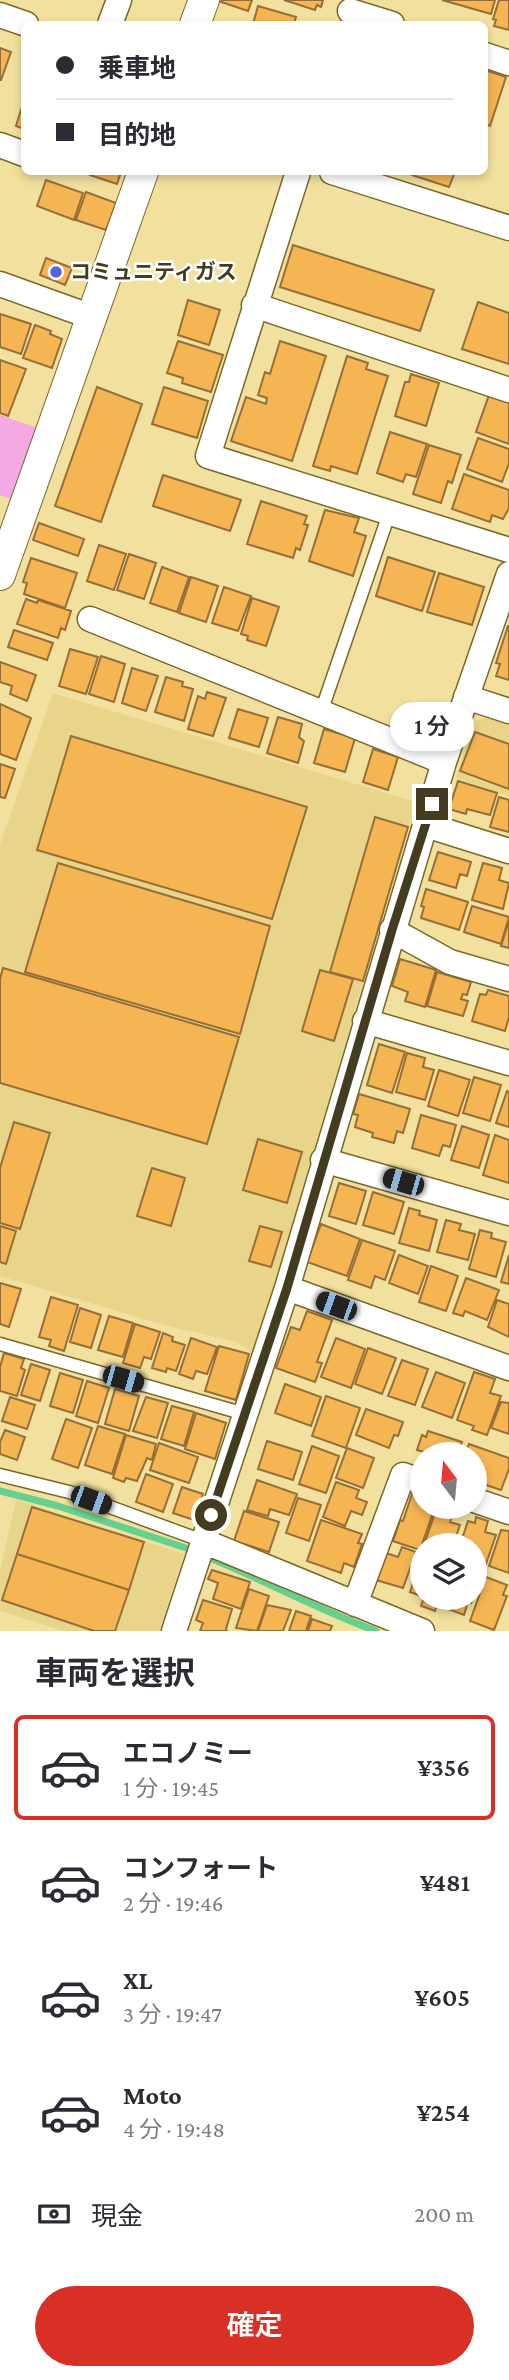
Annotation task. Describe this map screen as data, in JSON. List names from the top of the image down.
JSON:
{
  "places": ["コミュニティガス"],
  "north": "top",
  "page": {
    "banner": ["乗車地", "目的地"],
    "bubble": "1 分",
    "heading": "車両を選択",
    "list": [
      {
        "name": "エコノミー",
        "note": "1 分 · 19:45",
        "value": "¥356"
      },
      {
        "name": "コンフォート",
        "note": "2 分 · 19:46",
        "value": "¥481"
      },
      {
        "name": "XL",
        "note": "3 分 · 19:47",
        "value": "¥605"
      },
      {
        "name": "Moto",
        "note": "4 分 · 19:48",
        "value": "¥254"
      }
    ],
    "pay": ["現金", "200 m"],
    "buttons": "確定"
  }
}
